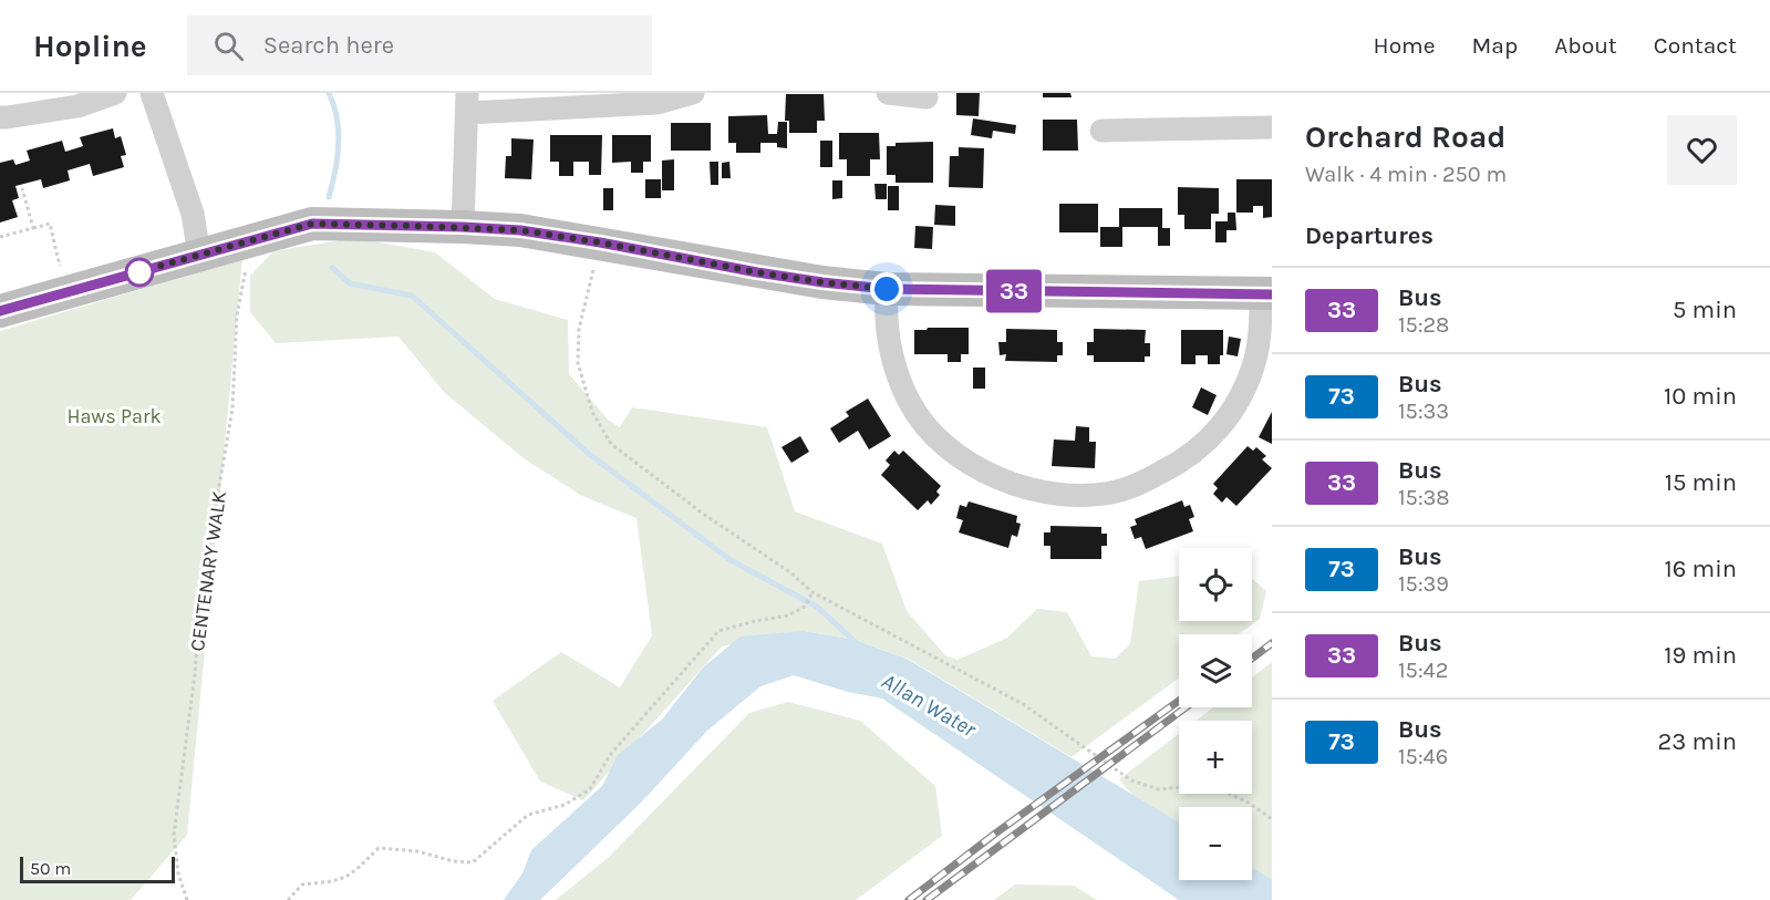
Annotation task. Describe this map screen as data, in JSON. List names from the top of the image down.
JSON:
{
  "streets": {
    "path": ["CENTENARY WALK"]
  },
  "water": ["Allan Water"],
  "parks": ["Haws Park"],
  "lines": ["bus line 33"],
  "scale_bar": "50 m",
  "page": {
    "header": "Hopline",
    "search": "Search here",
    "nav": [
      "Home",
      "Map",
      "About",
      "Contact"
    ],
    "on_map": "33",
    "heading": [
      ["Orchard Road", "Walk · 4 min · 250 m"],
      "Departures"
    ],
    "list": [
      {
        "mark": "33",
        "name": "Bus",
        "note": "15:28",
        "value": "5 min"
      },
      {
        "mark": "73",
        "name": "Bus",
        "note": "15:33",
        "value": "10 min"
      },
      {
        "mark": "33",
        "name": "Bus",
        "note": "15:38",
        "value": "15 min"
      },
      {
        "mark": "73",
        "name": "Bus",
        "note": "15:39",
        "value": "16 min"
      },
      {
        "mark": "33",
        "name": "Bus",
        "note": "15:42",
        "value": "19 min"
      },
      {
        "mark": "73",
        "name": "Bus",
        "note": "15:46",
        "value": "23 min"
      }
    ],
    "map_buttons": ["+", "−"],
    "scale": "50 m"
  }
}
